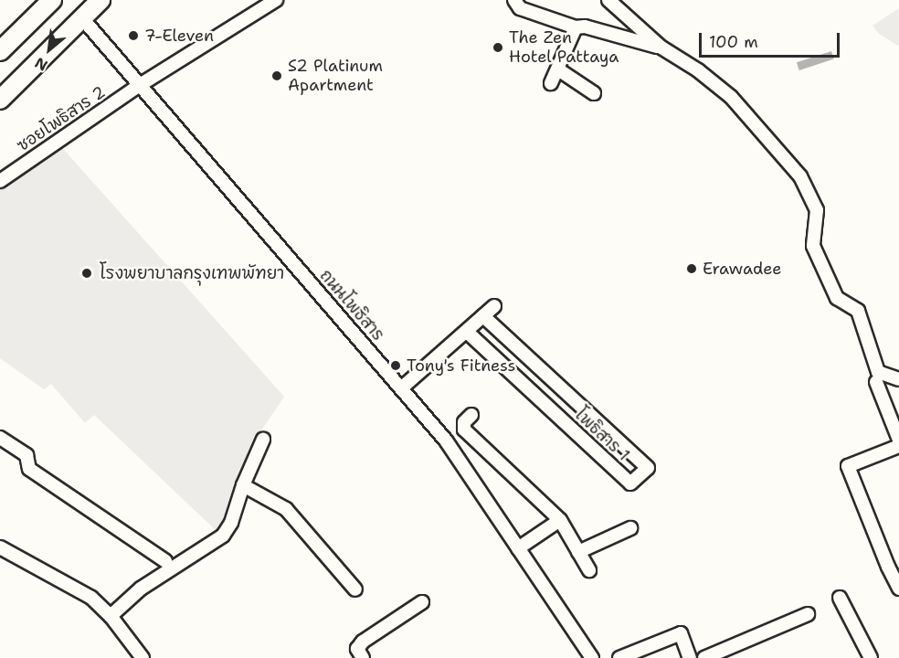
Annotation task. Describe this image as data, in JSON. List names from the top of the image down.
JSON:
{
  "streets": {
    "street": ["ซอยโพธิสาร 2", "ถนนโพธิสาร", "โพธิสาร 1"]
  },
  "crossings": [
    ["ซอยโพธิสาร 2", "ถนนโพธิสาร"]
  ],
  "places": [
    "7-Eleven",
    "The Zen Hotel Pattaya",
    "S2 Platinum Apartment",
    "Erawadee",
    "โรงพยาบาลกรุงเทพพัทยา",
    "Tony's Fitness"
  ],
  "scale_bar": "100 m",
  "north": "bottom left"
}
